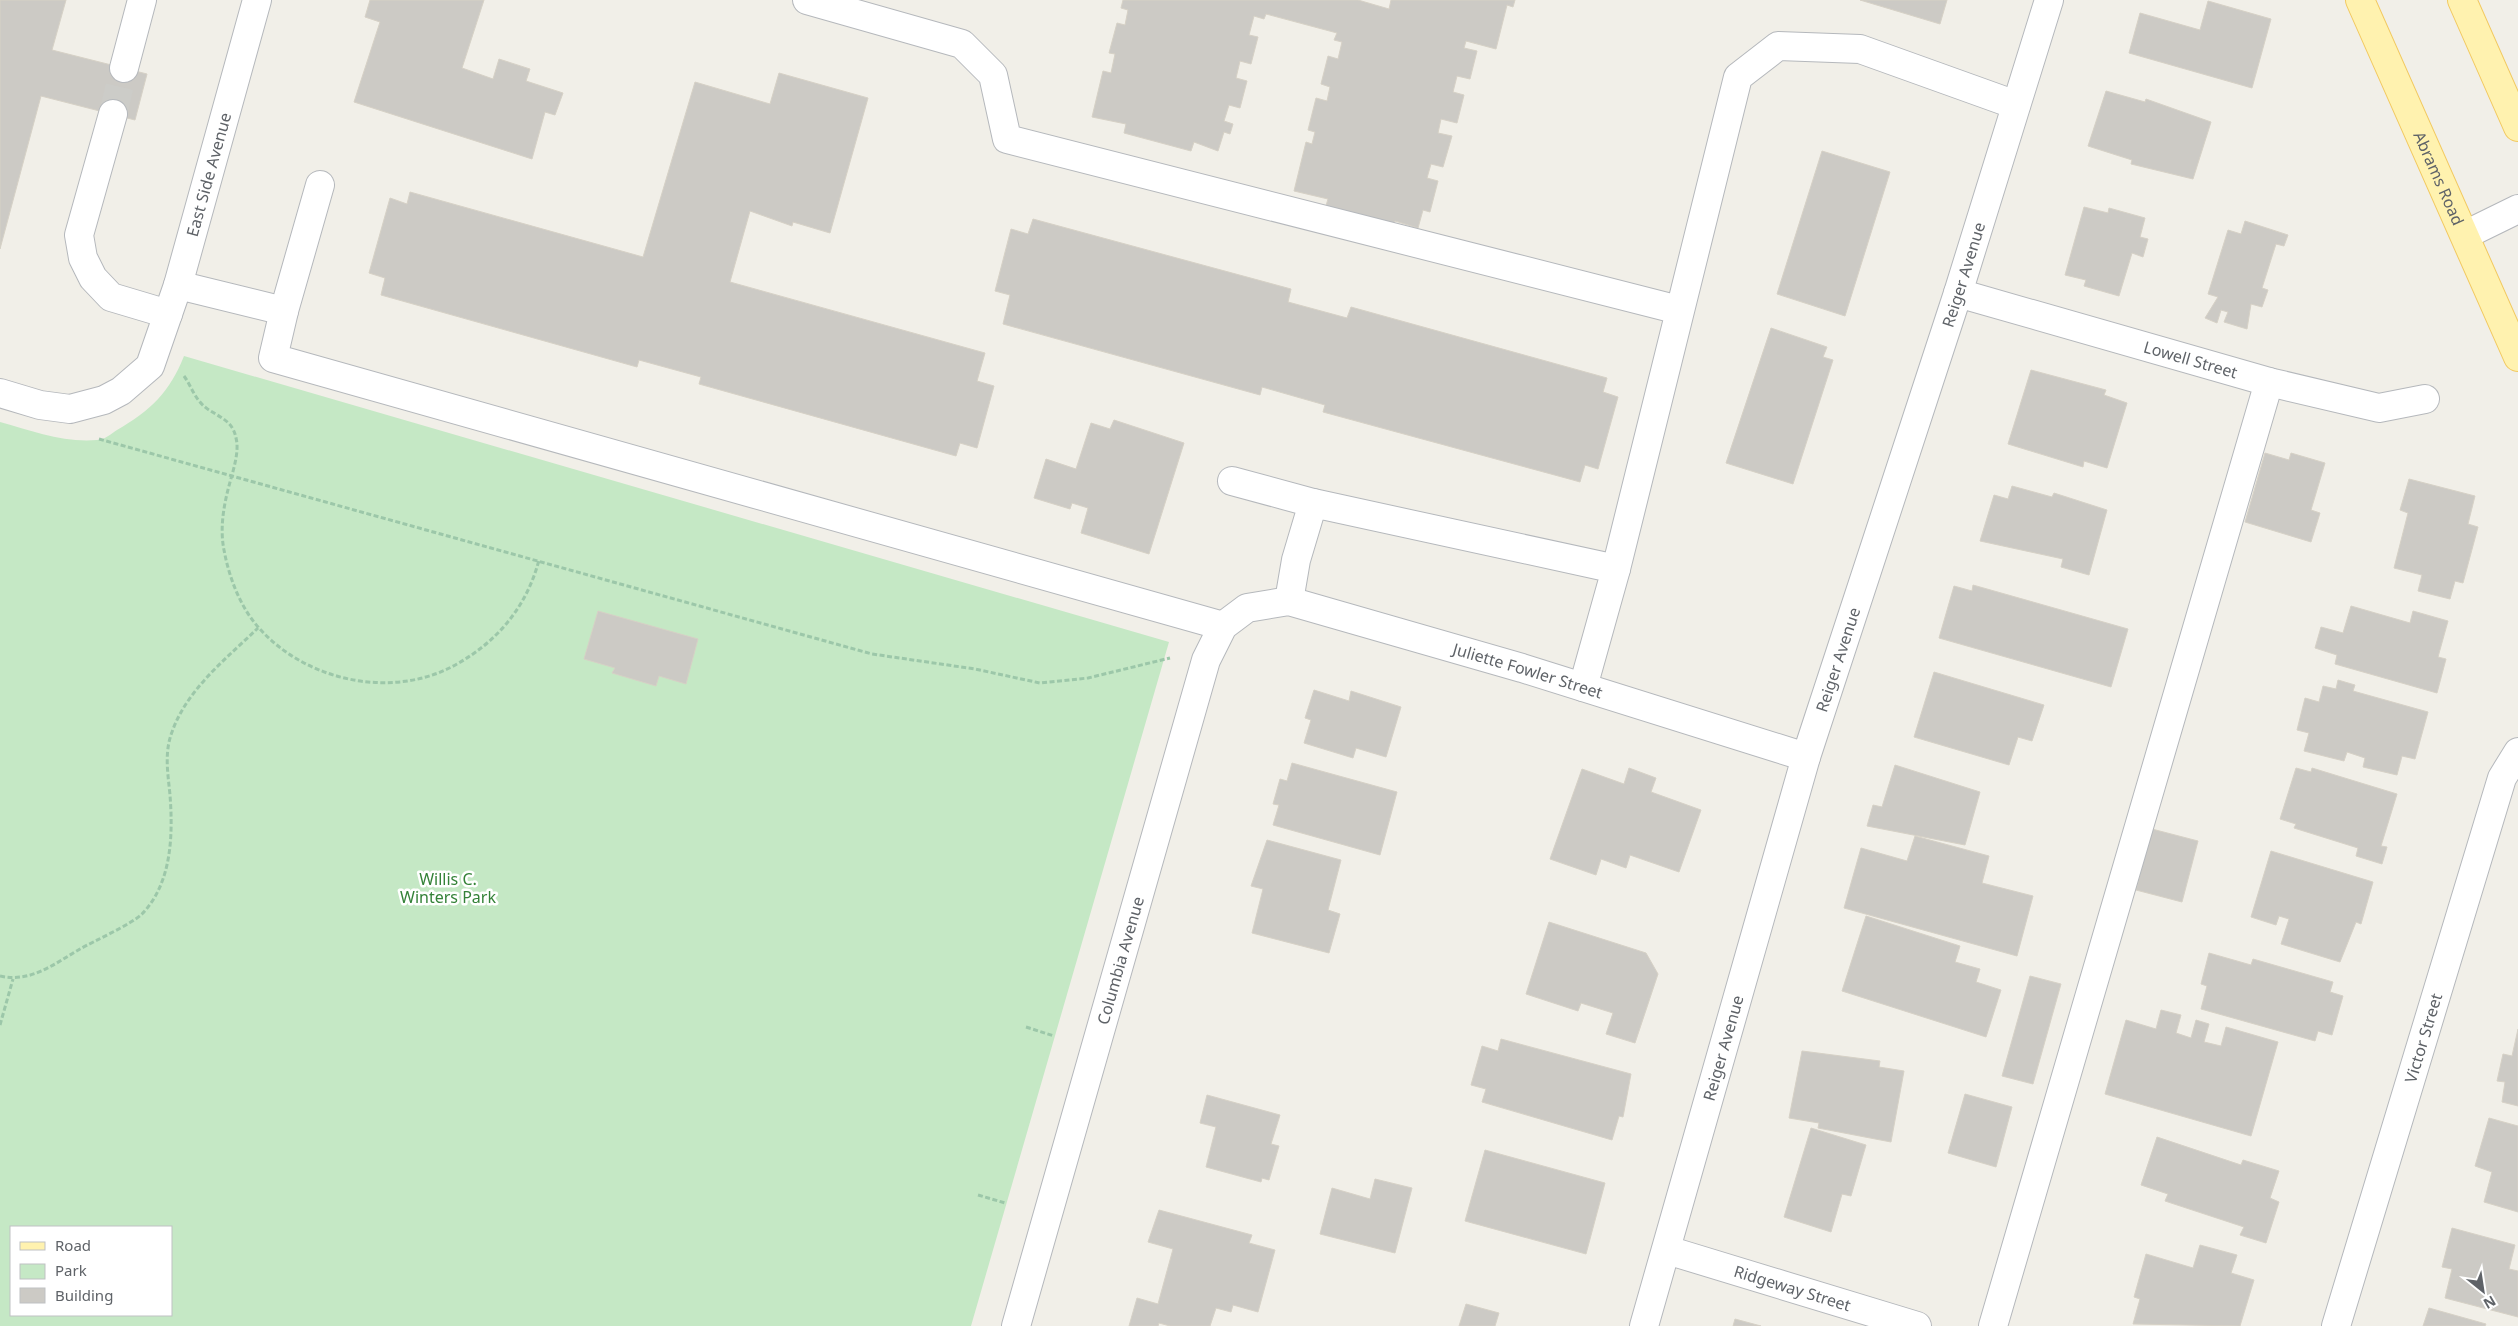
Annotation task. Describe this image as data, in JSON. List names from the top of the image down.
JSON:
{
  "streets": {
    "main road": ["Abrams Road"],
    "street": [
      "East Side Avenue",
      "Reiger Avenue",
      "Lowell Street",
      "Juliette Fowler Street",
      "Columbia Avenue",
      "Victor Street",
      "Ridgeway Street"
    ]
  },
  "crossings": [
    ["Reiger Avenue", "Lowell Street"],
    ["Reiger Avenue", "Juliette Fowler Street"],
    ["Reiger Avenue", "Ridgeway Street"],
    ["Juliette Fowler Street", "Columbia Avenue"]
  ],
  "parks": ["Willis C. Winters Park"],
  "legend": ["Road", "Park", "Building"],
  "north": "bottom right"
}
